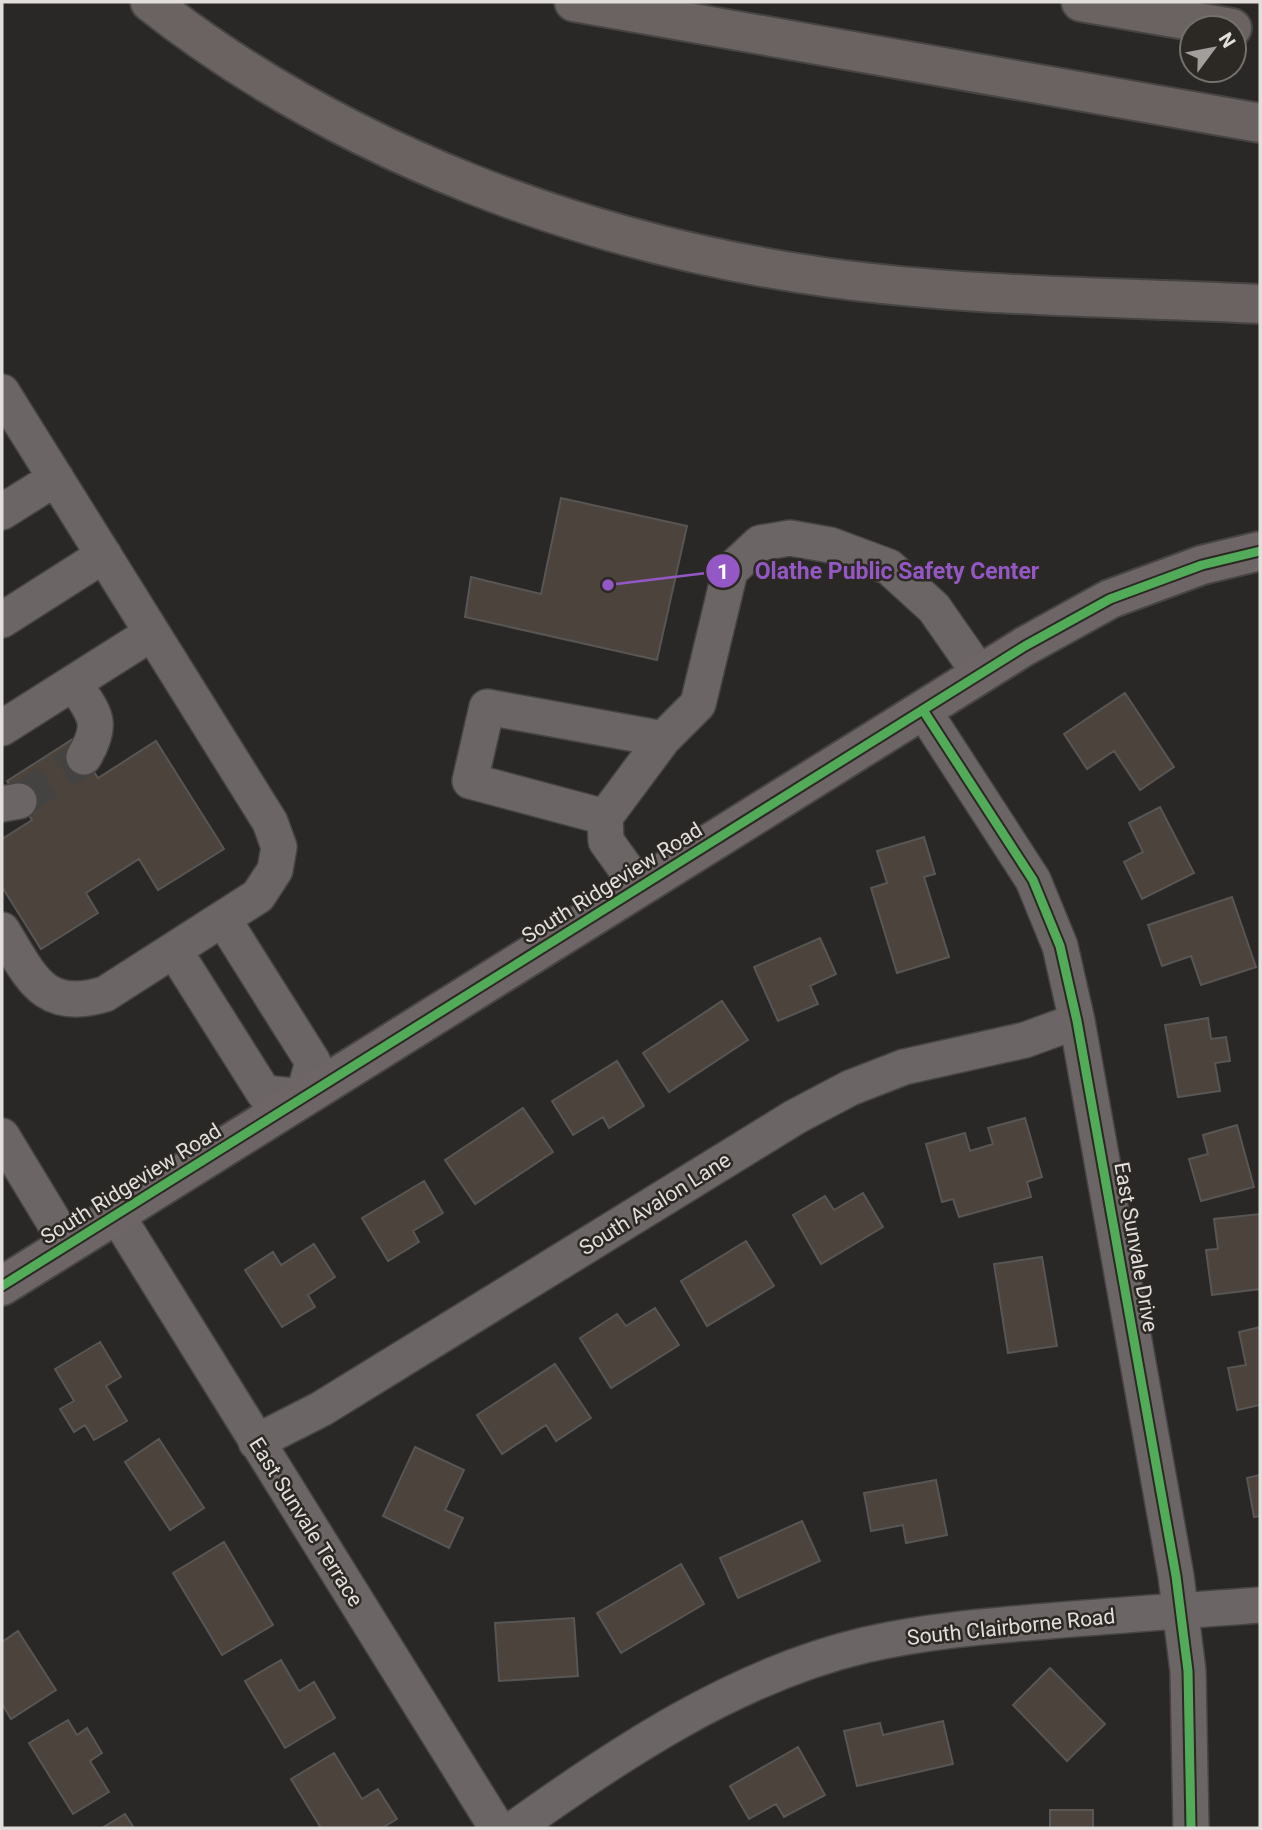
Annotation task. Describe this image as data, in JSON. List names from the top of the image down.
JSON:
{
  "streets": {
    "main road": ["South Ridgeview Road"],
    "street": [
      "South Avalon Lane",
      "East Sunvale Drive",
      "East Sunvale Terrace",
      "South Clairborne Road"
    ]
  },
  "crossings": [
    ["South Ridgeview Road", "East Sunvale Drive"],
    ["South Ridgeview Road", "East Sunvale Terrace"],
    ["South Avalon Lane", "East Sunvale Drive"],
    ["South Avalon Lane", "East Sunvale Terrace"],
    ["East Sunvale Drive", "South Clairborne Road"]
  ],
  "places": ["Olathe Public Safety Center"],
  "north": "top right"
}
